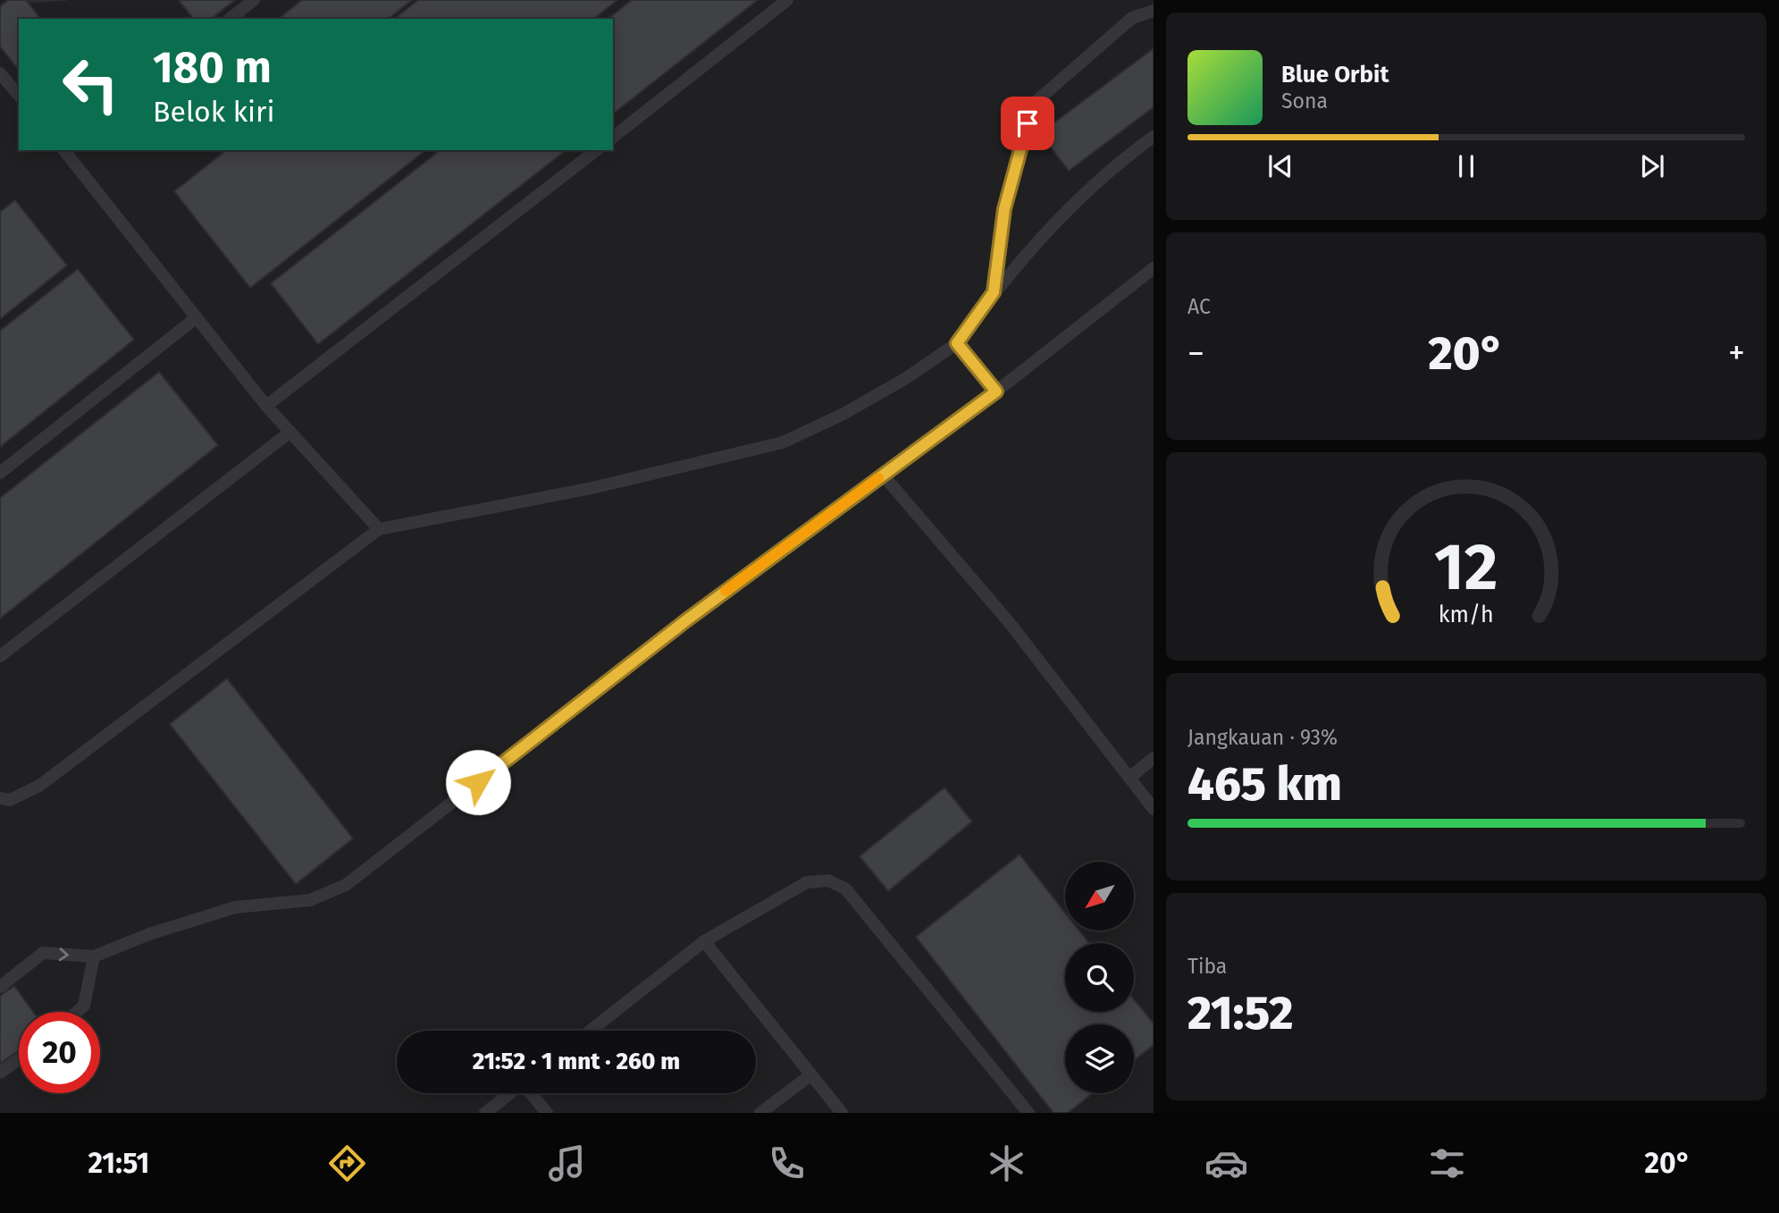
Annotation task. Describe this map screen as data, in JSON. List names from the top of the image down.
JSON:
{
  "north": "bottom left",
  "page": {
    "turn": ["180 m", "Belok kiri"],
    "song": ["Blue Orbit", "Sona"],
    "tile": [
      "AC",
      ["Jangkauan · 93%", "465 km"],
      ["Tiba", "21:52"]
    ],
    "heat": ["−", "20°", "+"],
    "limit": "20",
    "trip": "21:52 · 1 mnt · 260 m",
    "tabs": ["21:51", "20°"],
    "gauge": ["12", "km/h"]
  }
}
